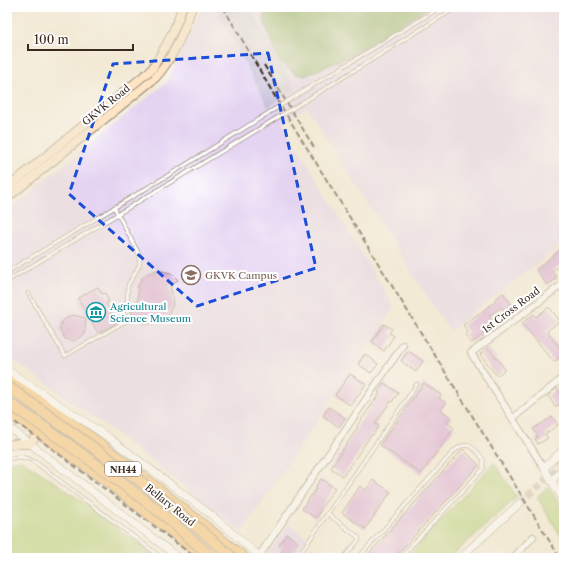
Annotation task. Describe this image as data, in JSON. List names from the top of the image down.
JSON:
{
  "streets": {
    "highway": ["NH44", "Bellary Road"],
    "main road": ["GKVK Road"],
    "street": ["1st Cross Road"]
  },
  "places": {
    "school or university": ["GKVK Campus"],
    "museum": ["Agricultural Science Museum"]
  },
  "scale_bar": "100 m"
}
